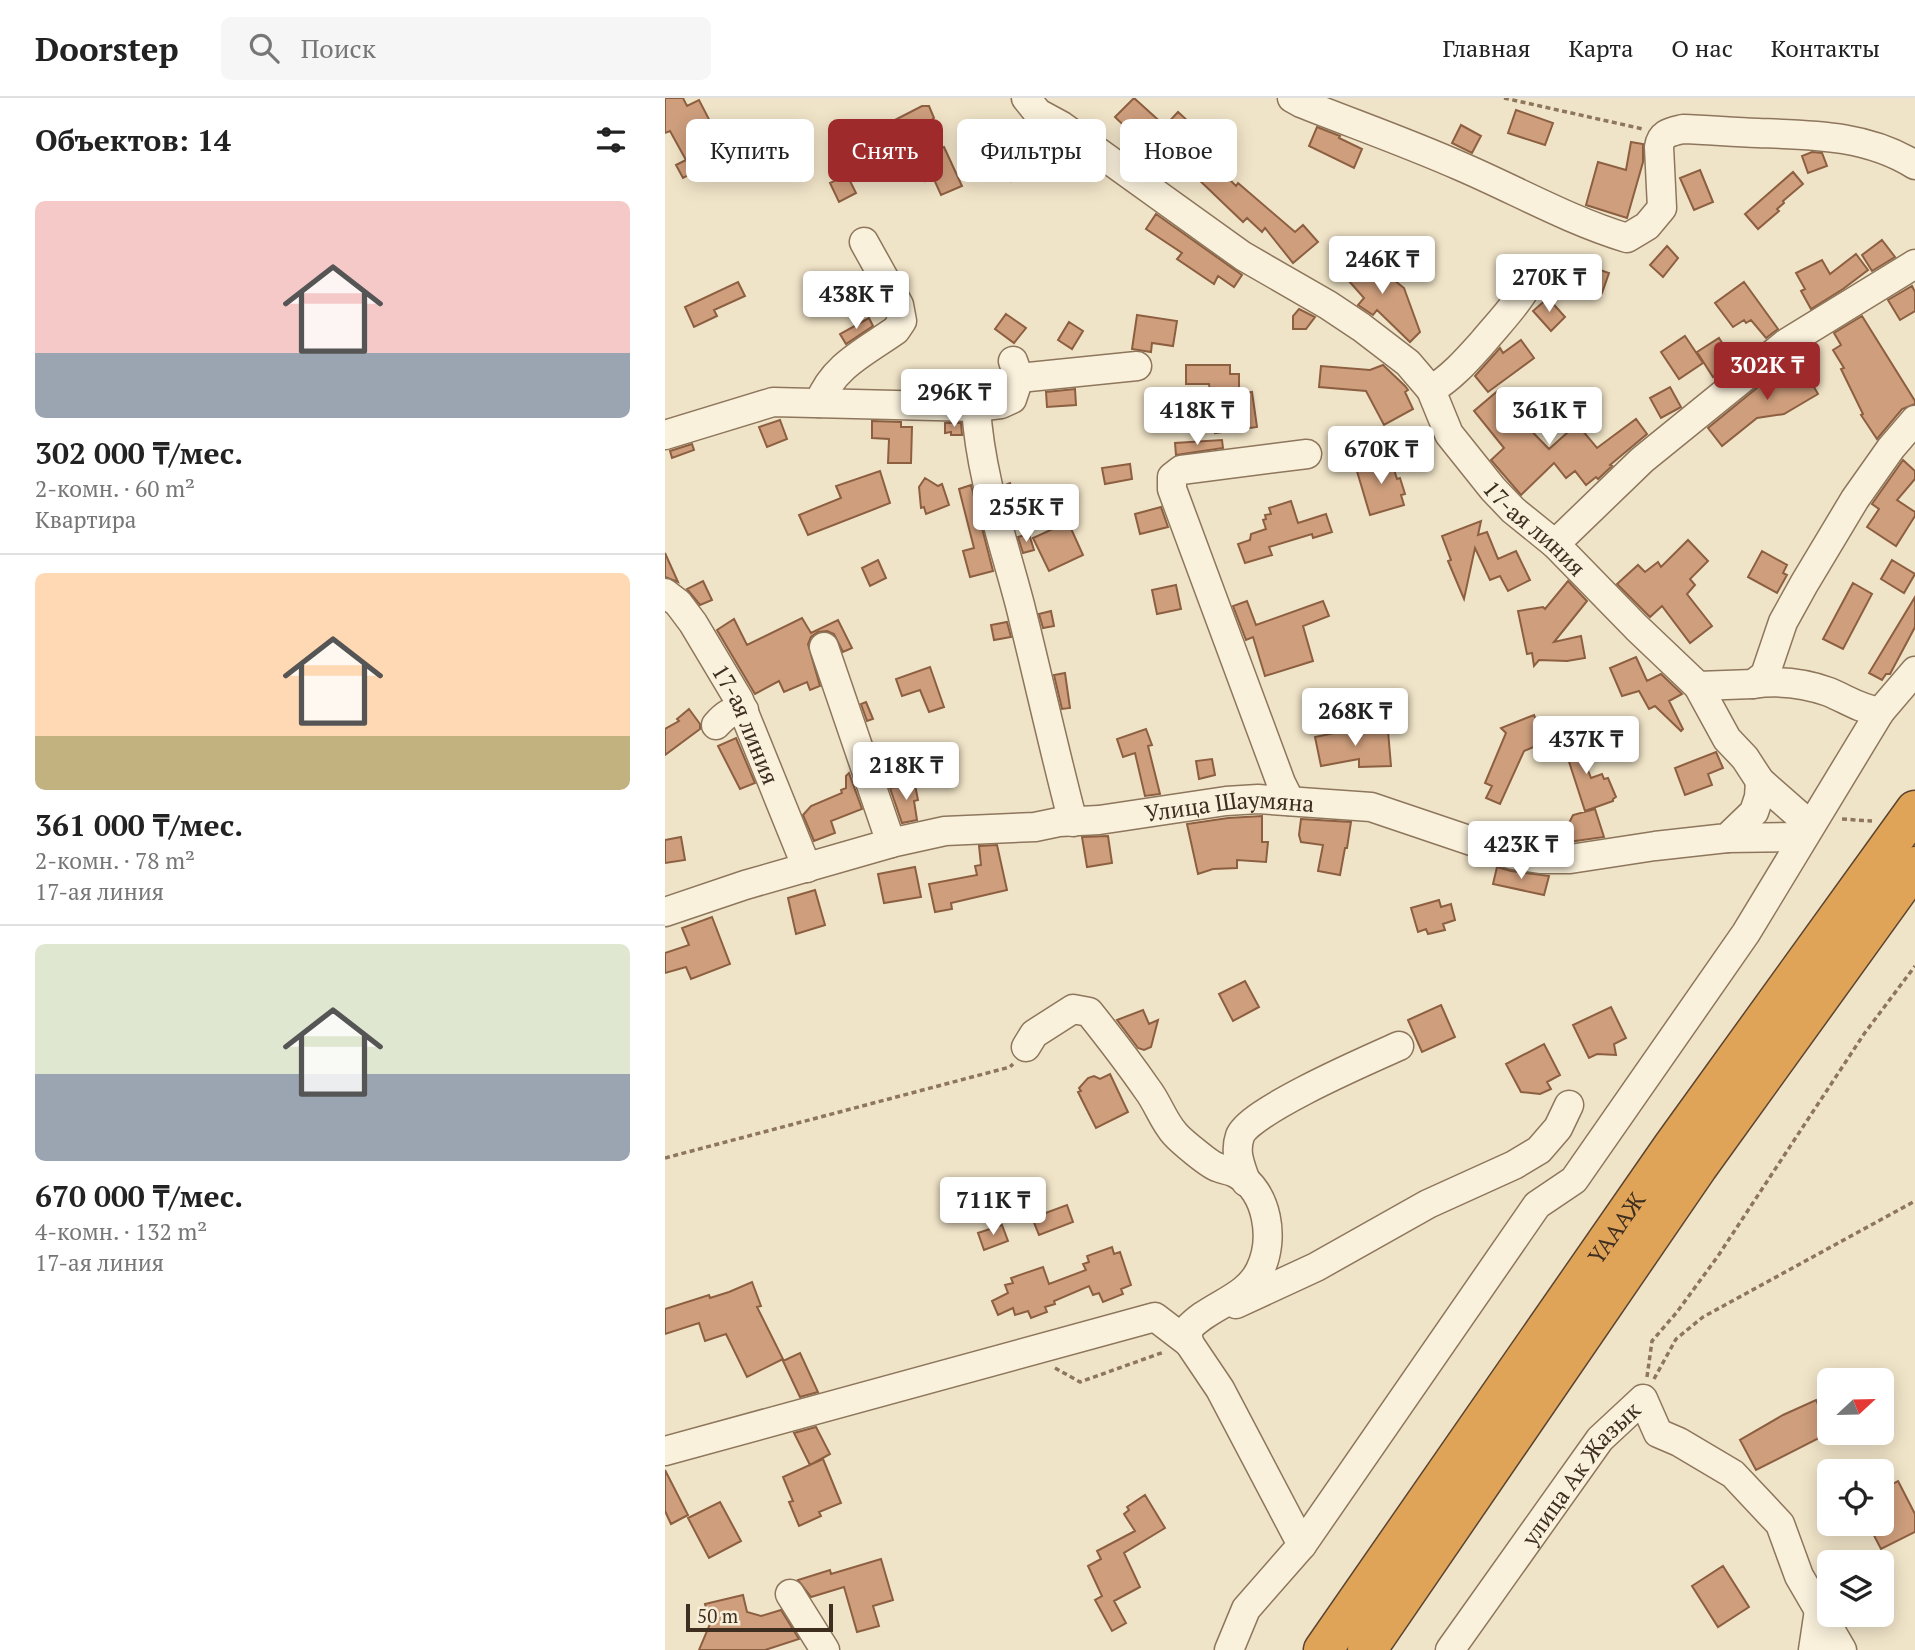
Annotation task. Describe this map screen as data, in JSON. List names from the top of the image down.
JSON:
{
  "streets": {
    "highway": ["ҮАААЖ"],
    "street": ["17-ая линия", "Улица Шаумяна", "улица Ак Жазык"]
  },
  "crossings": [
    ["17-ая линия", "Улица Шаумяна"]
  ],
  "scale_bar": "50 m",
  "north": "right",
  "page": {
    "header": "Doorstep",
    "search": "Поиск",
    "nav": [
      "Главная",
      "Карта",
      "О нас",
      "Контакты"
    ],
    "heading": "Объектов: 14",
    "chip": [
      "Купить",
      "Снять",
      "Фильтры",
      "Новое"
    ],
    "list": [
      {
        "name": "302 000 ₸/мес.",
        "note": "2-комн. · 60 m² · Квартира"
      },
      {
        "name": "361 000 ₸/мес.",
        "note": "2-комн. · 78 m² · 17-ая линия"
      },
      {
        "name": "670 000 ₸/мес.",
        "note": "4-комн. · 132 m² · 17-ая линия"
      }
    ],
    "price": [
      "246K ₸",
      "270K ₸",
      "438K ₸",
      "302K ₸",
      "296K ₸",
      "418K ₸",
      "361K ₸",
      "670K ₸",
      "255K ₸",
      "268K ₸",
      "437K ₸",
      "218K ₸",
      "423K ₸",
      "711K ₸"
    ],
    "scale": "50 m"
  }
}
